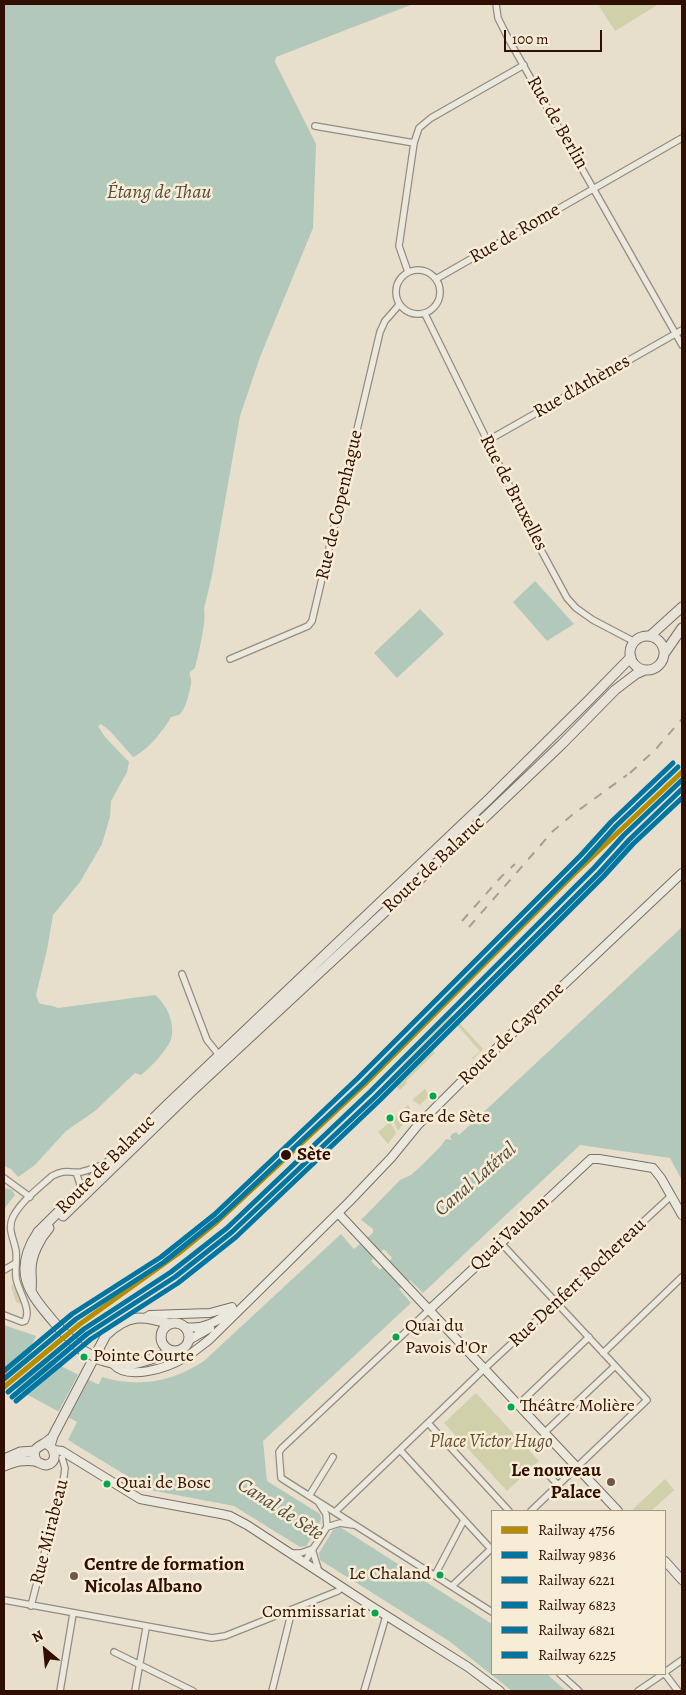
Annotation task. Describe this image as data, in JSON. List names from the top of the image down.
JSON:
{
  "streets": {
    "main road": ["Route de Balaruc", "Route de Cayenne", "Quai Vauban"],
    "street": [
      "Rue de Berlin",
      "Rue de Rome",
      "Rue d'Athènes",
      "Rue de Bruxelles",
      "Rue de Copenhague",
      "Rue Denfert Rochereau",
      "Rue Mirabeau"
    ]
  },
  "crossings": [
    ["Rue de Berlin", "Rue de Rome"],
    ["Rue de Berlin", "Rue d'Athènes"],
    ["Rue de Rome", "Rue de Bruxelles"],
    ["Rue de Rome", "Rue de Copenhague"],
    ["Rue d'Athènes", "Rue de Bruxelles"],
    ["Rue de Bruxelles", "Rue de Copenhague"],
    ["Rue de Bruxelles", "Route de Balaruc"],
    ["Quai Vauban", "Rue Denfert Rochereau"]
  ],
  "water": ["Étang de Thau", "Canal Latéral", "Canal de Sète"],
  "parks": ["Place Victor Hugo"],
  "places": [
    "Gare de Sète",
    "Sète",
    "Quai du Pavois d'Or",
    "Pointe Courte",
    "Théâtre Molière",
    "Le nouveau Palace",
    "Quai de Bosc",
    "Le Chaland",
    "Centre de formation Nicolas Albano",
    "Commissariat"
  ],
  "lines": [
    "rail line 6821",
    "rail line 6221",
    "rail line 4756",
    "rail line 9836",
    "rail line 6823",
    "rail line 6225"
  ],
  "legend": [
    "Railway 4756",
    "Railway 9836",
    "Railway 6221",
    "Railway 6823",
    "Railway 6821",
    "Railway 6225"
  ],
  "scale_bar": "100 m",
  "north": "top left"
}
